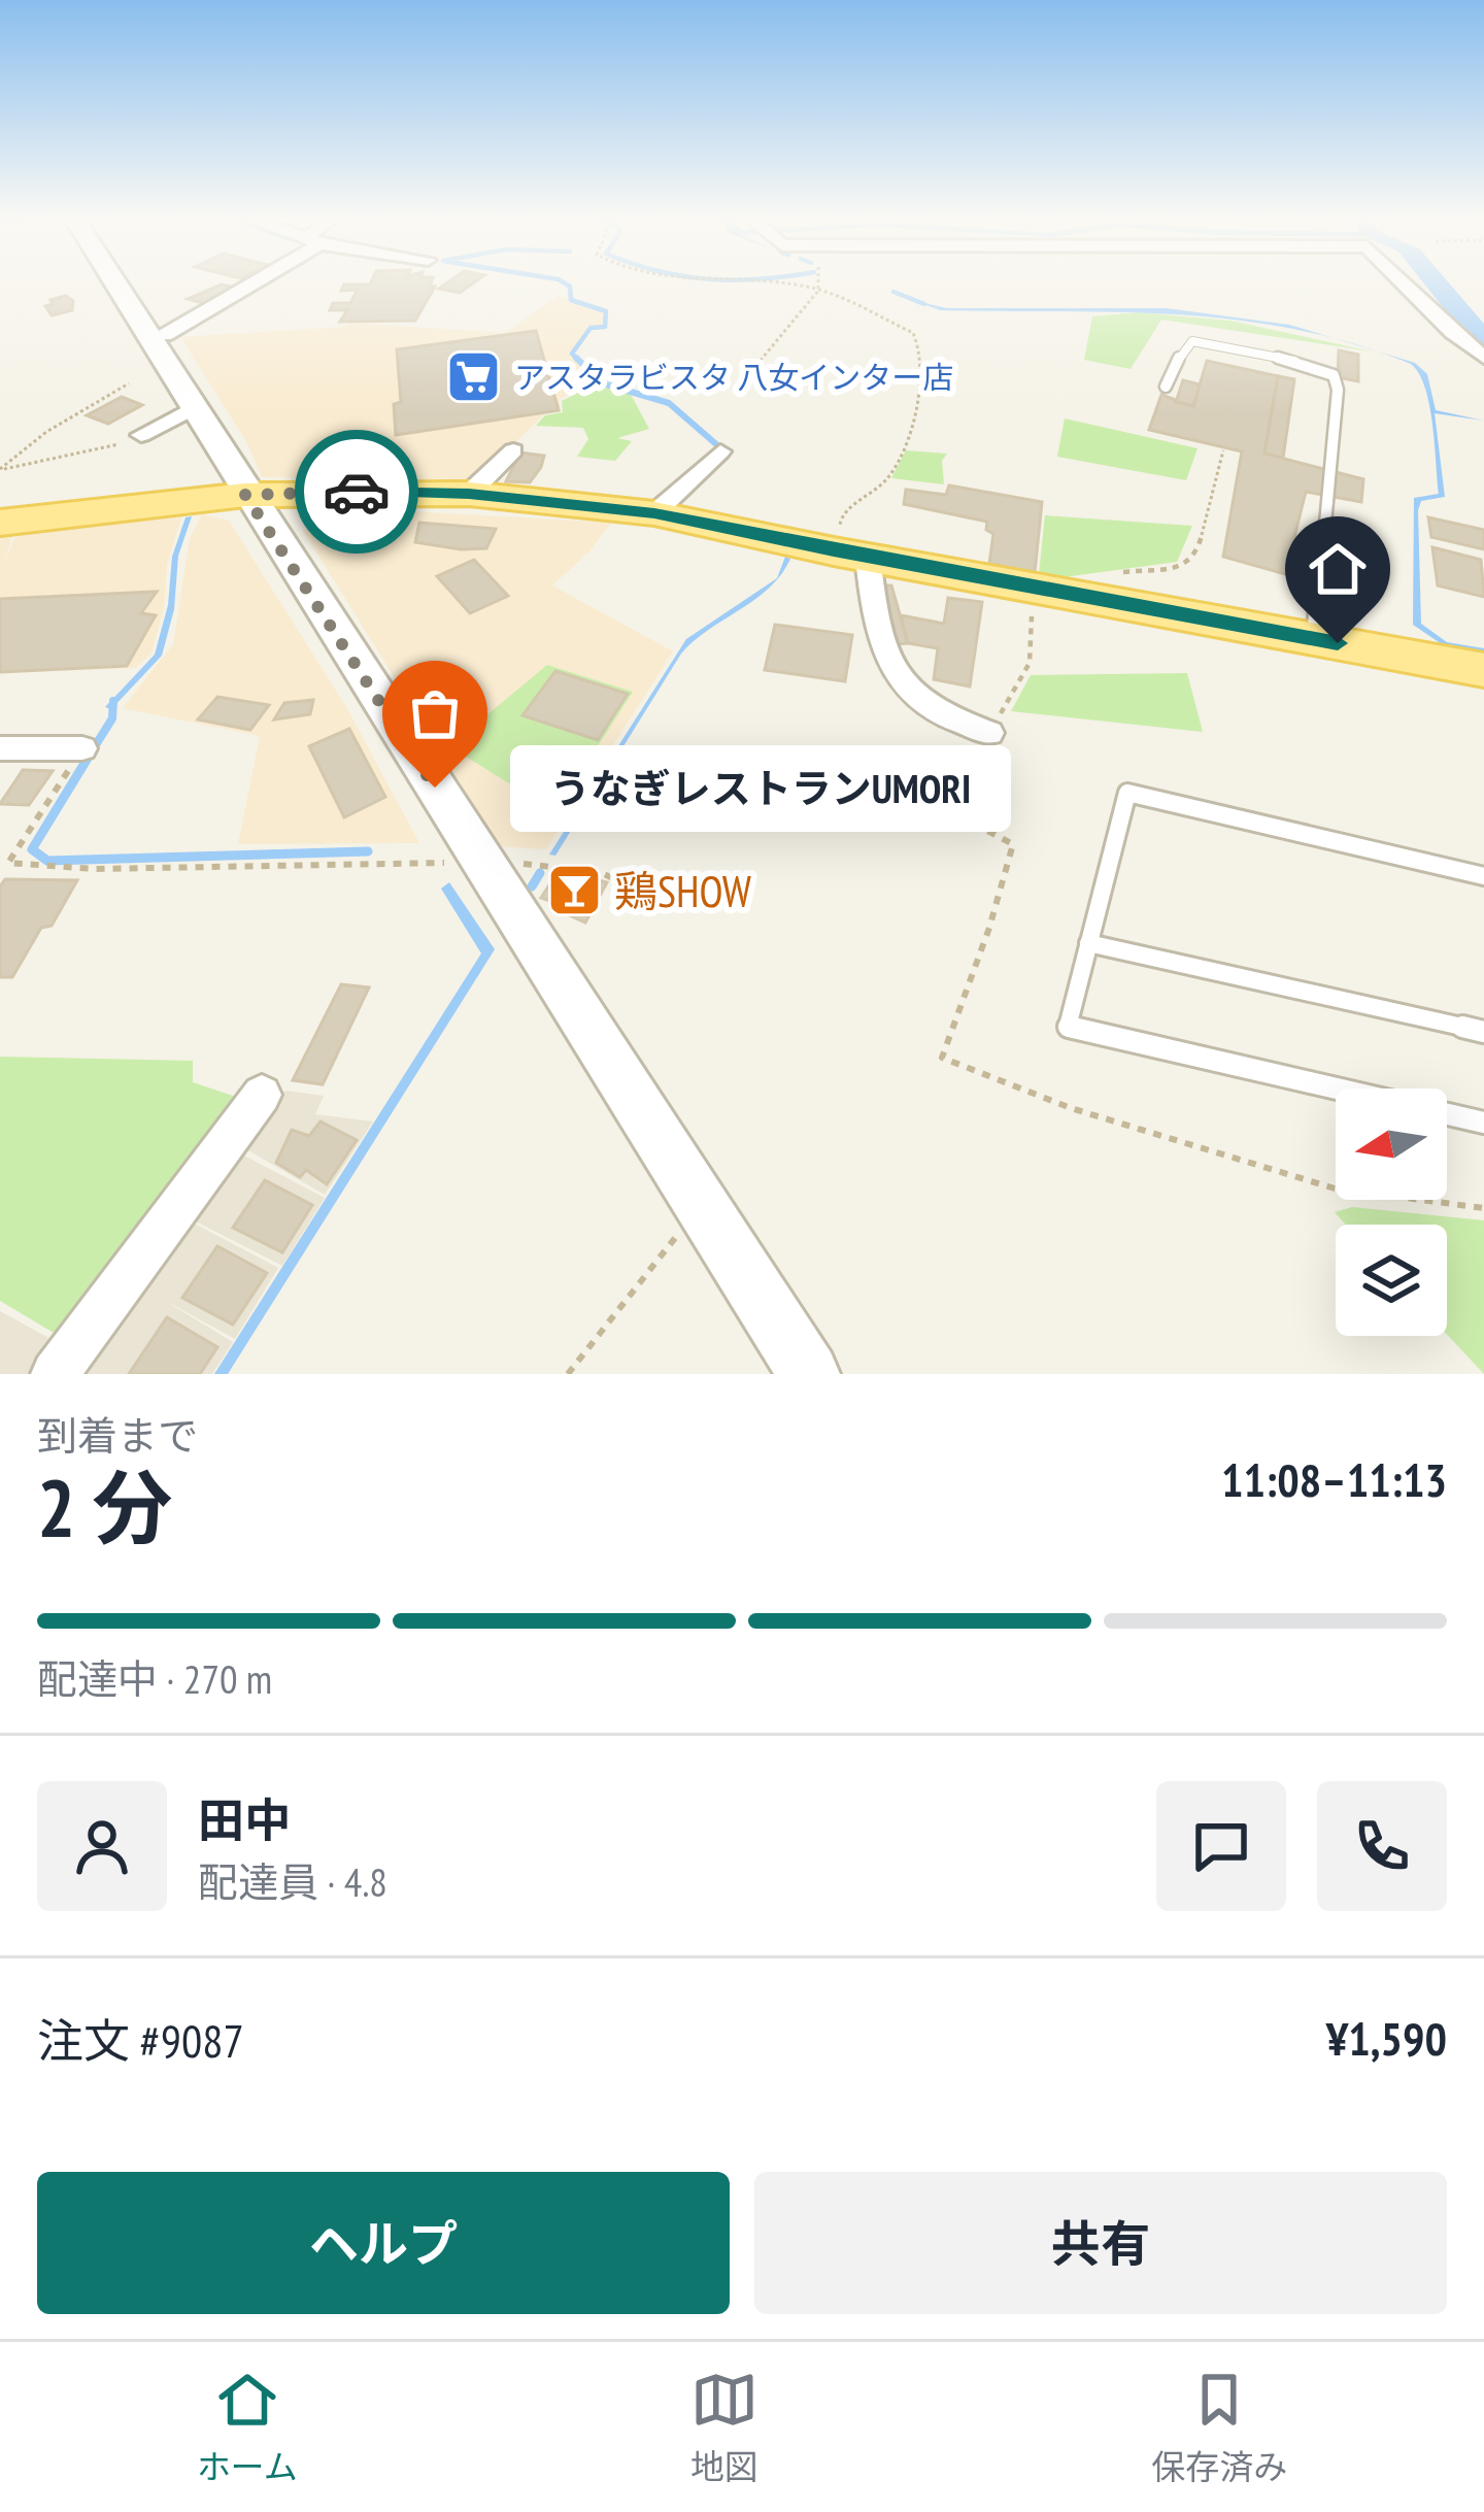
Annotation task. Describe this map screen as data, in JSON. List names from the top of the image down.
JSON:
{
  "places": {
    "supermarket": ["アスタラビスタ 八女インター店"],
    "other": ["うなぎレストランUMORI"],
    "bar": ["鶏SHOW"]
  },
  "north": "left",
  "page": {
    "bubble": "うなぎレストランUMORI",
    "heading": ["2 分", "到着まで", "11:08–11:13"],
    "panel": [
      "田中",
      "配達員 · 4.8",
      "注文 #9087",
      "¥1,590"
    ],
    "bar": "配達中 · 270 m",
    "buttons": ["ヘルプ", "共有"],
    "tabs": ["ホーム", "地図", "保存済み"]
  }
}
